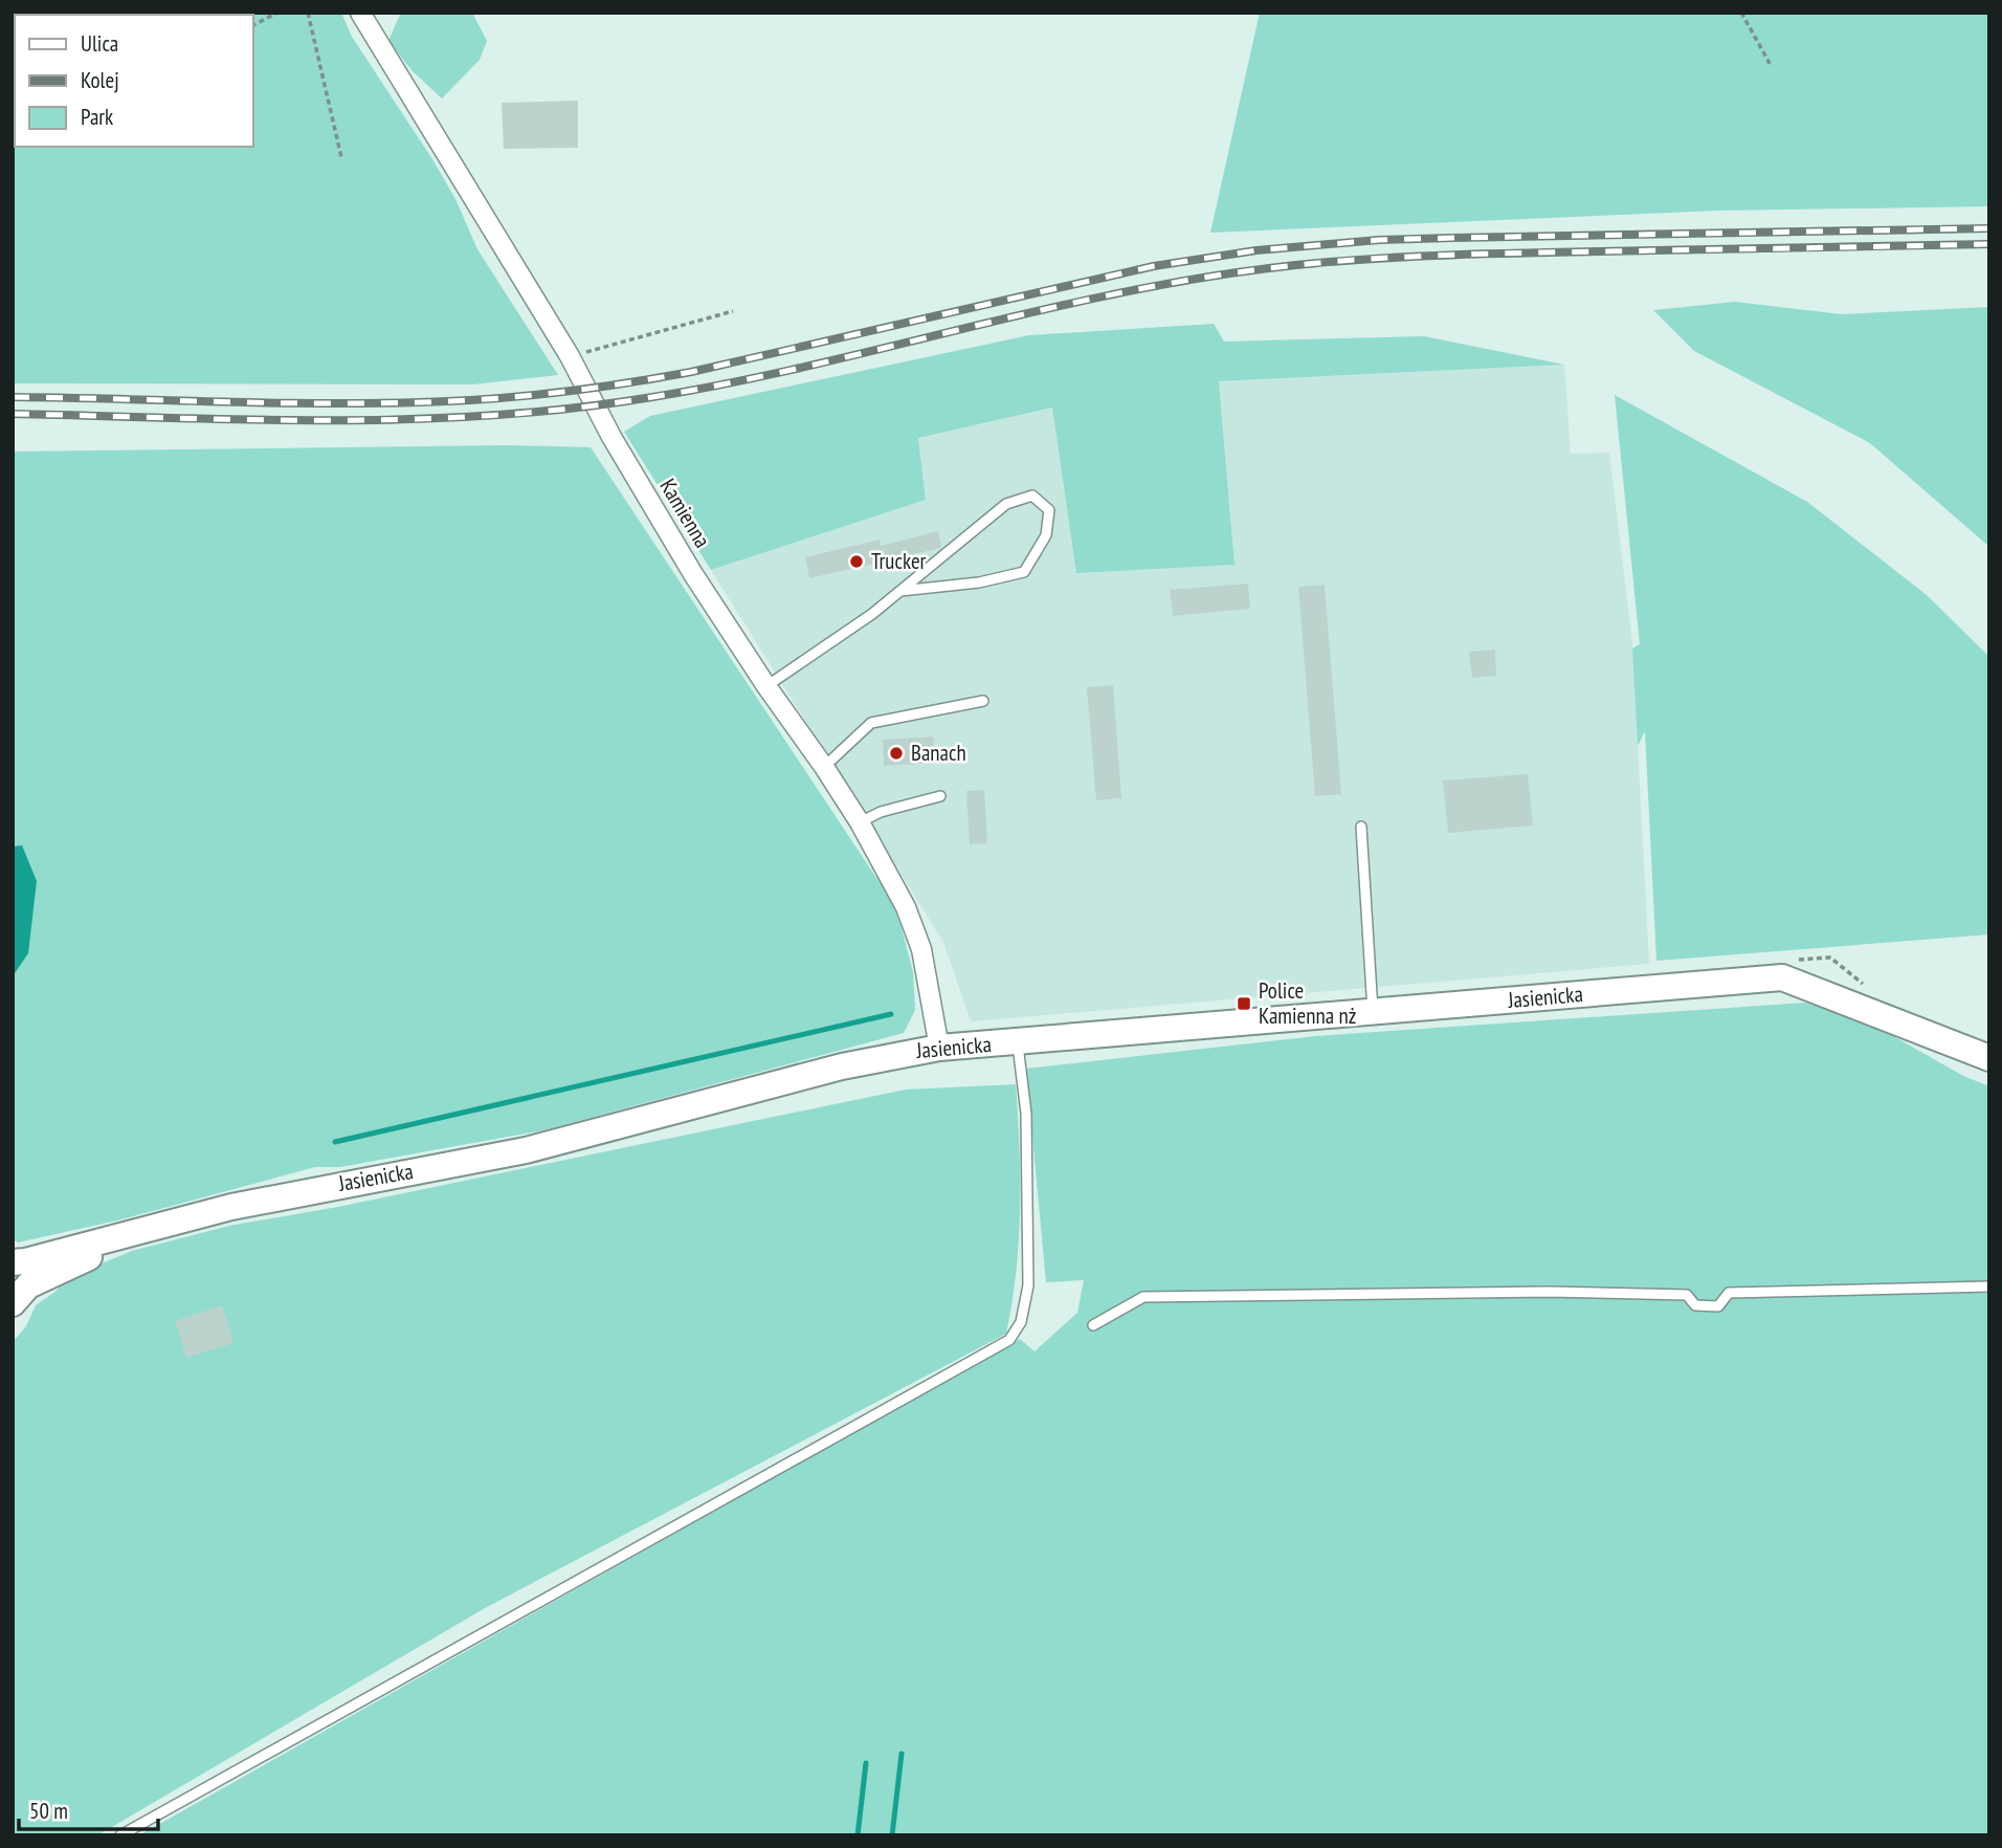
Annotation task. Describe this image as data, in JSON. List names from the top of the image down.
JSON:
{
  "streets": {
    "main road": ["Jasienicka"],
    "street": ["Kamienna"]
  },
  "crossings": [
    ["Kamienna", "Jasienicka"]
  ],
  "places": {
    "other": ["Trucker", "Banach"],
    "transit": ["Police Kamienna nż"]
  },
  "legend": ["Ulica", "Kolej", "Park"],
  "scale_bar": "50 m"
}
